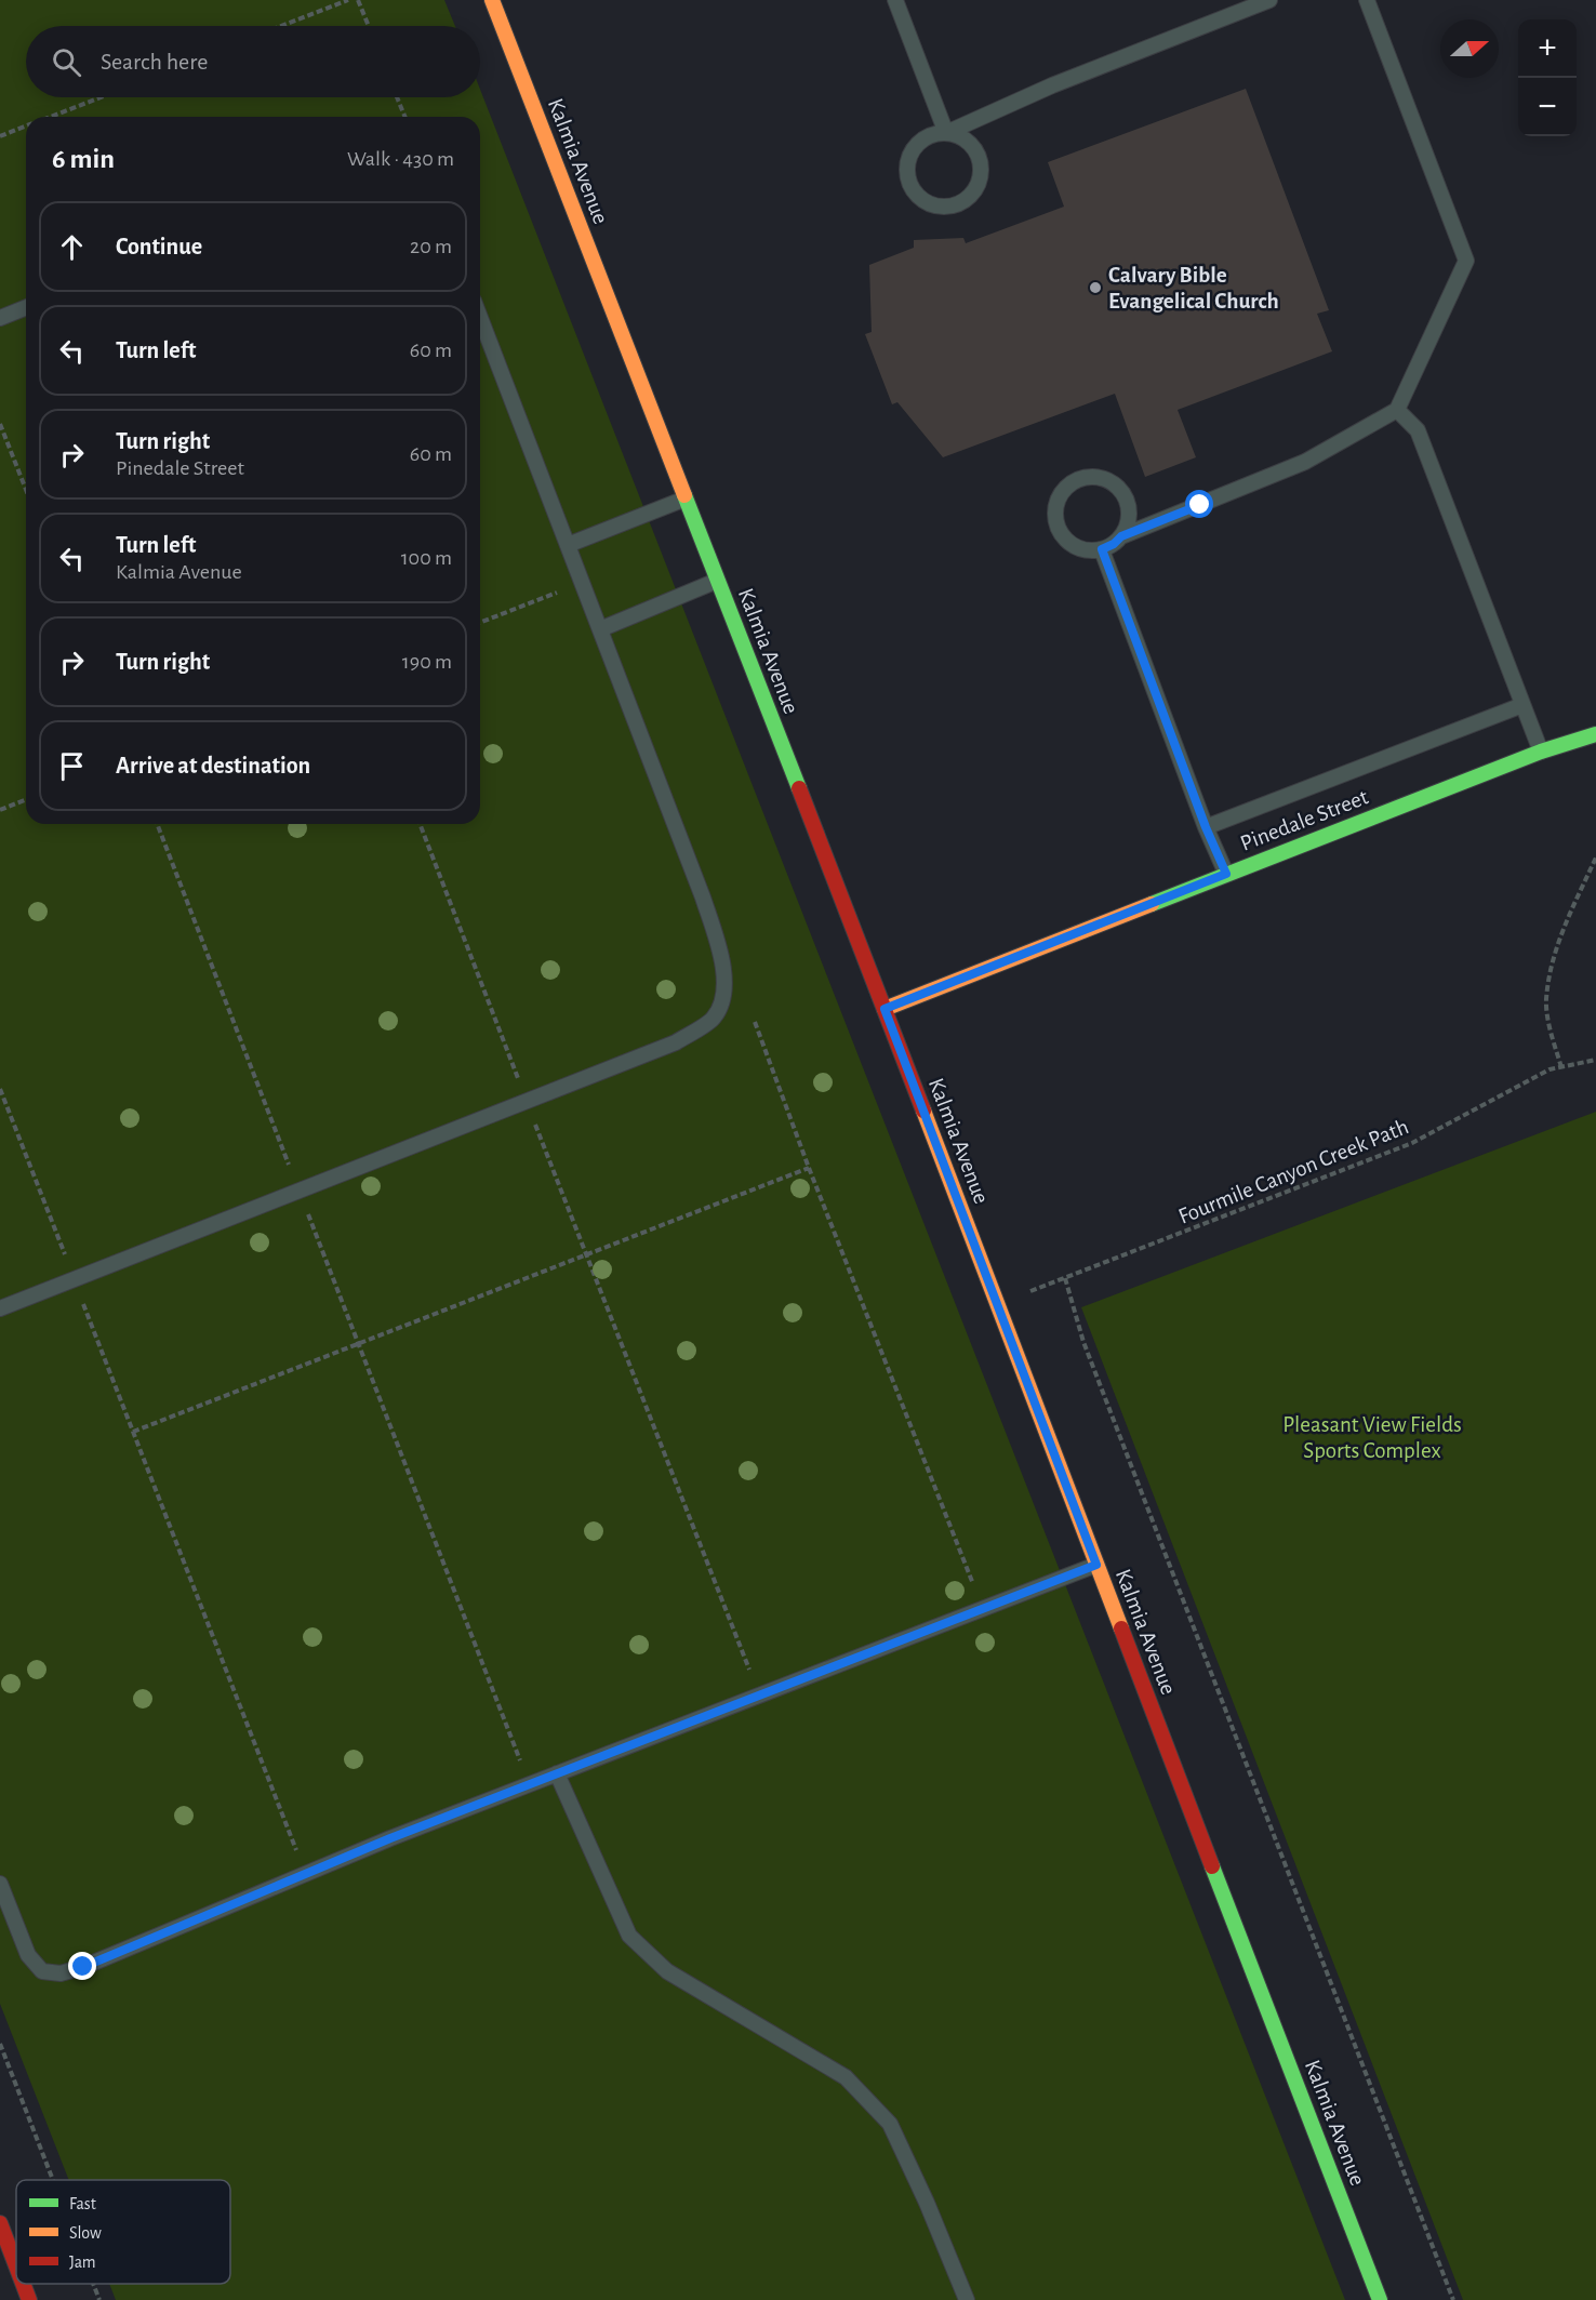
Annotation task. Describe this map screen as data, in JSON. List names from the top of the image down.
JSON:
{
  "streets": {
    "main road": ["Kalmia Avenue", "Pinedale Street"],
    "path": ["Fourmile Canyon Creek Path"]
  },
  "crossings": [
    ["Kalmia Avenue", "Pinedale Street"],
    ["Kalmia Avenue", "Fourmile Canyon Creek Path"]
  ],
  "parks": ["Pleasant View Fields Sports Complex"],
  "places": ["Calvary Bible Evangelical Church"],
  "legend": ["Fast", "Slow", "Jam"],
  "north": "right",
  "page": {
    "map_buttons": ["+", "−"],
    "search": "Search here",
    "heading": ["6 min", "Walk · 430 m"],
    "list": [
      ["Continue", "20 m"],
      ["Turn left", "60 m"],
      ["Turn right", "Pinedale Street", "60 m"],
      ["Turn left", "Kalmia Avenue", "100 m"],
      ["Turn right", "190 m"],
      "Arrive at destination"
    ]
  }
}
